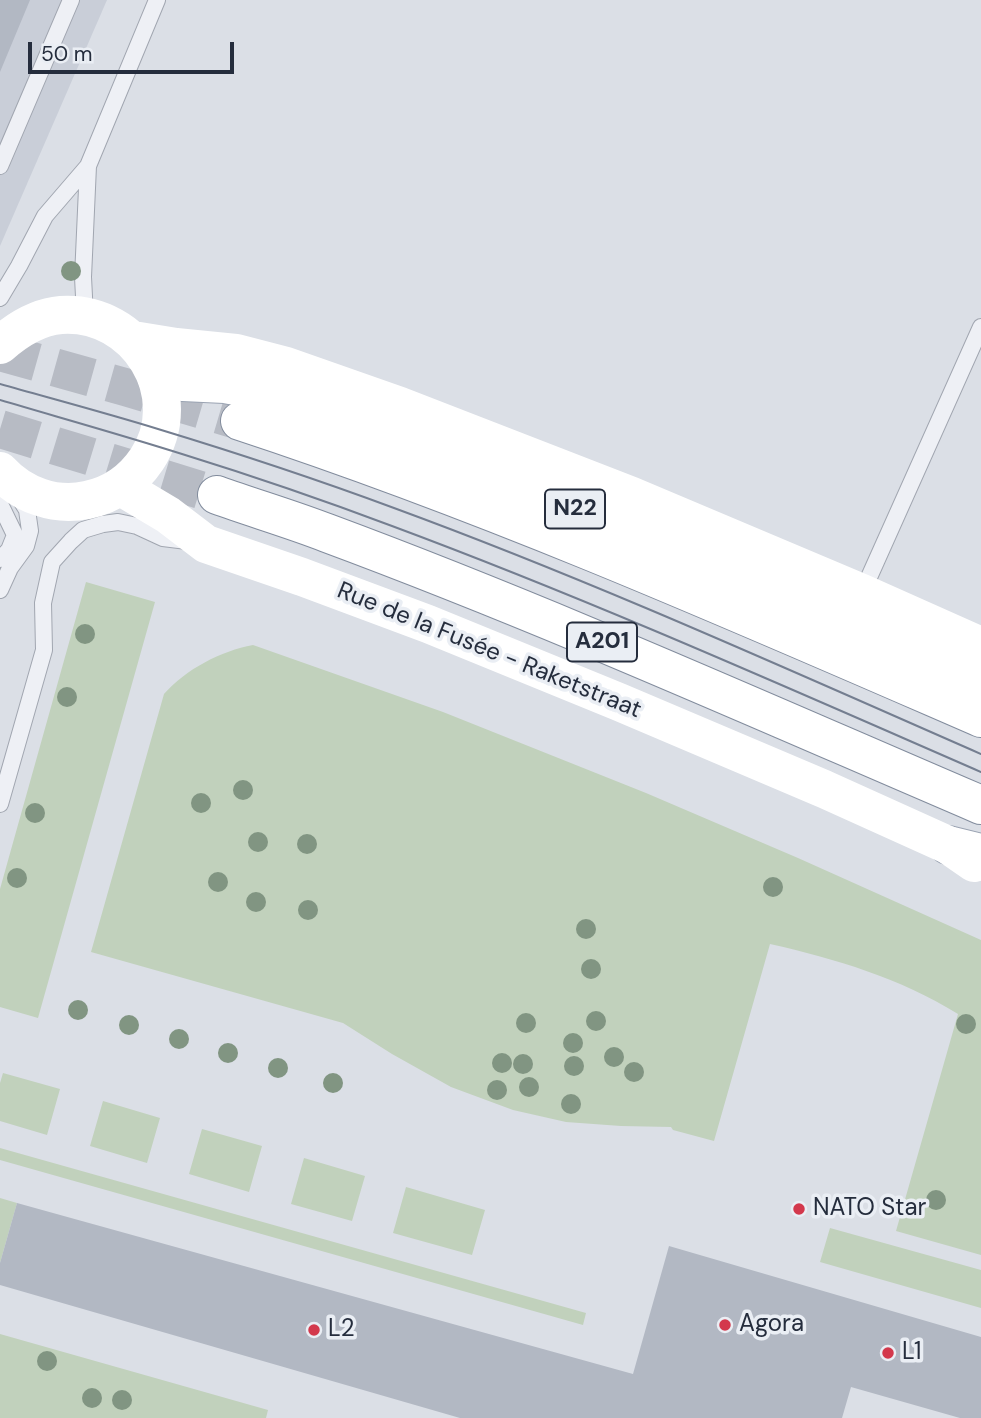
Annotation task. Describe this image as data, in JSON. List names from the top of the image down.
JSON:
{
  "streets": {
    "main road": ["N22", "A201", "Rue de la Fusée - Raketstraat"]
  },
  "places": [
    "NATO Star",
    "Agora",
    "L2",
    "L1"
  ],
  "scale_bar": "50 m"
}
